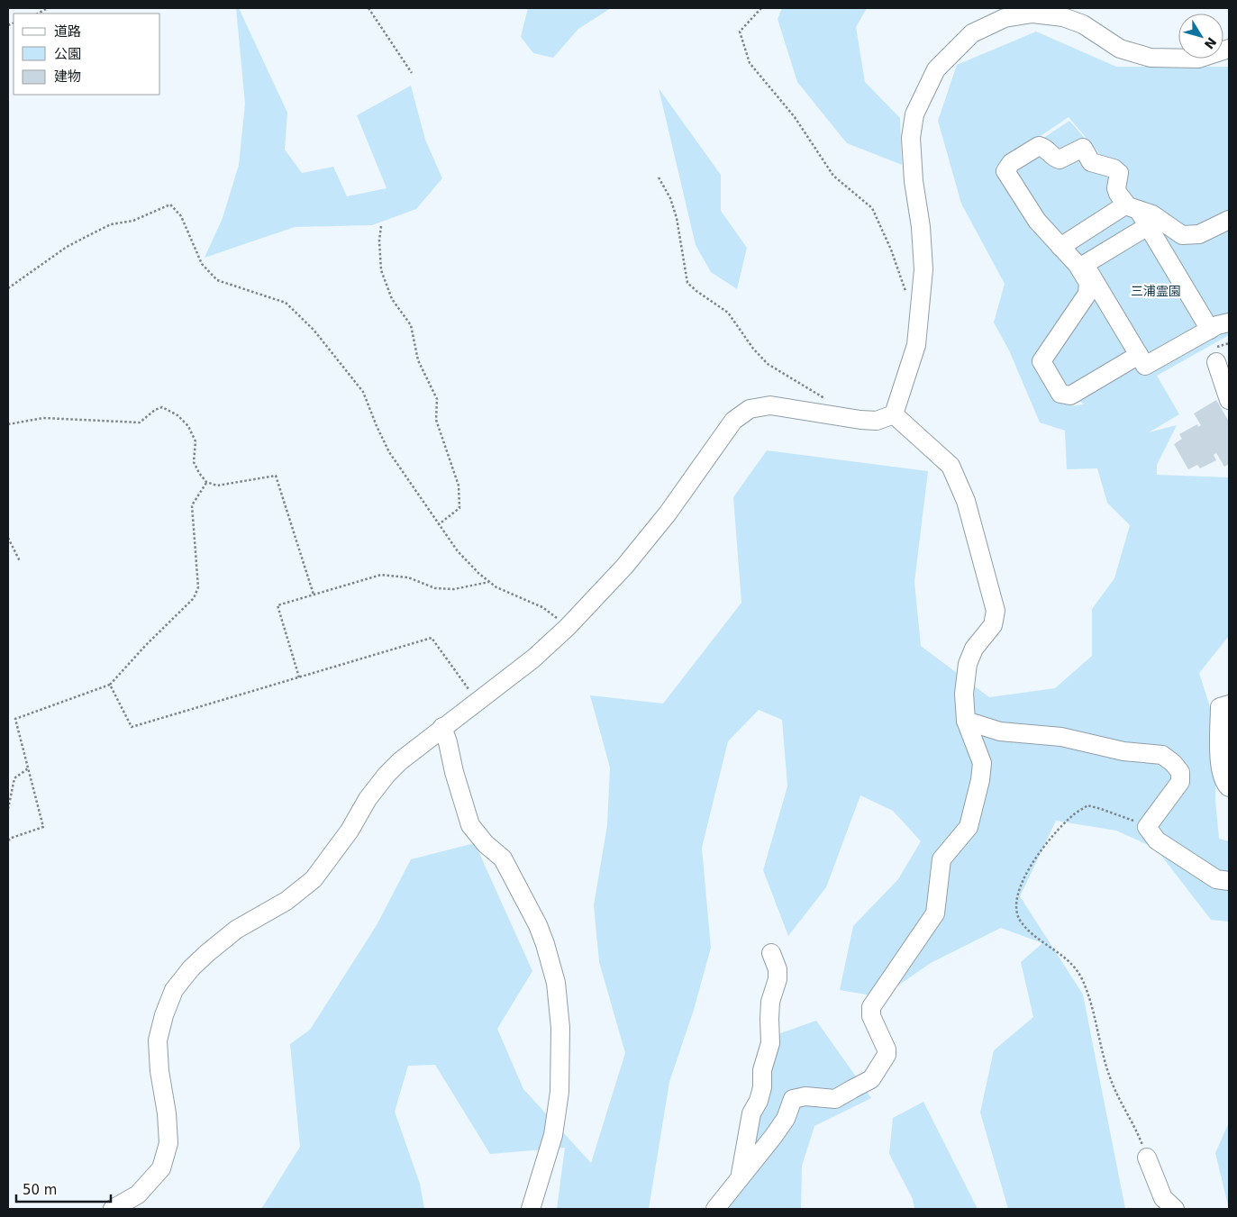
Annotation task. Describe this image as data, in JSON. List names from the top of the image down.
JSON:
{
  "parks": ["三浦霊園"],
  "legend": ["道路", "公園", "建物"],
  "scale_bar": "50 m",
  "north": "bottom right"
}
